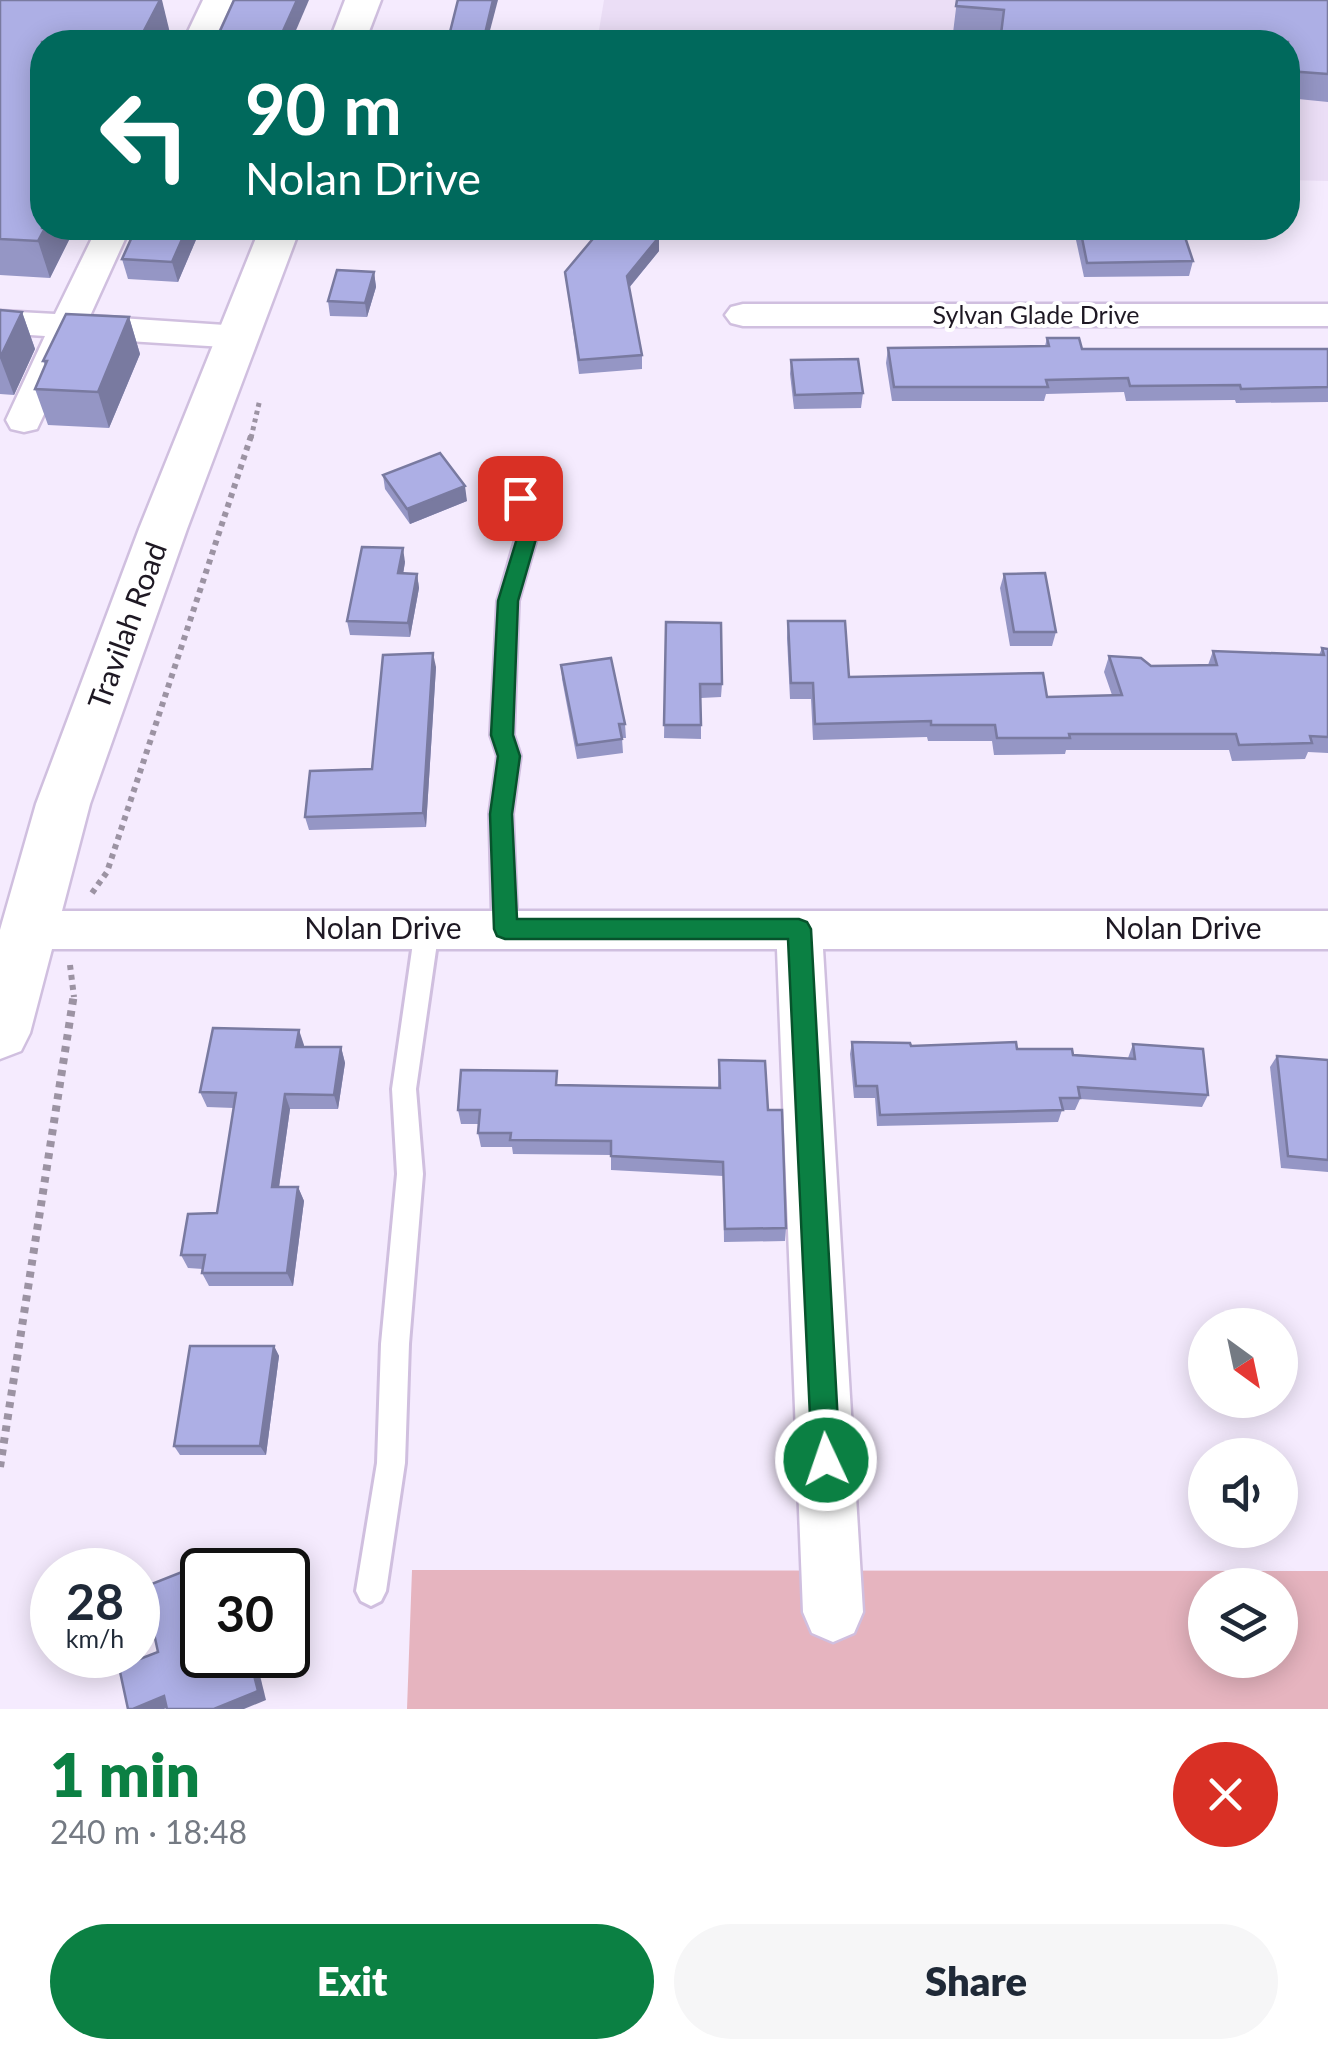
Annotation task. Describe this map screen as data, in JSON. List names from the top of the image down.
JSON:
{
  "streets": {
    "main road": ["Travilah Road"],
    "street": ["Sylvan Glade Drive", "Nolan Drive"]
  },
  "crossings": [
    ["Travilah Road", "Nolan Drive"]
  ],
  "north": "bottom right",
  "page": {
    "turn": ["90 m", "Nolan Drive"],
    "speed": "28 km/h",
    "limit": "30",
    "heading": ["1 min", "240 m · 18:48"],
    "buttons": ["Exit", "Share"]
  }
}
